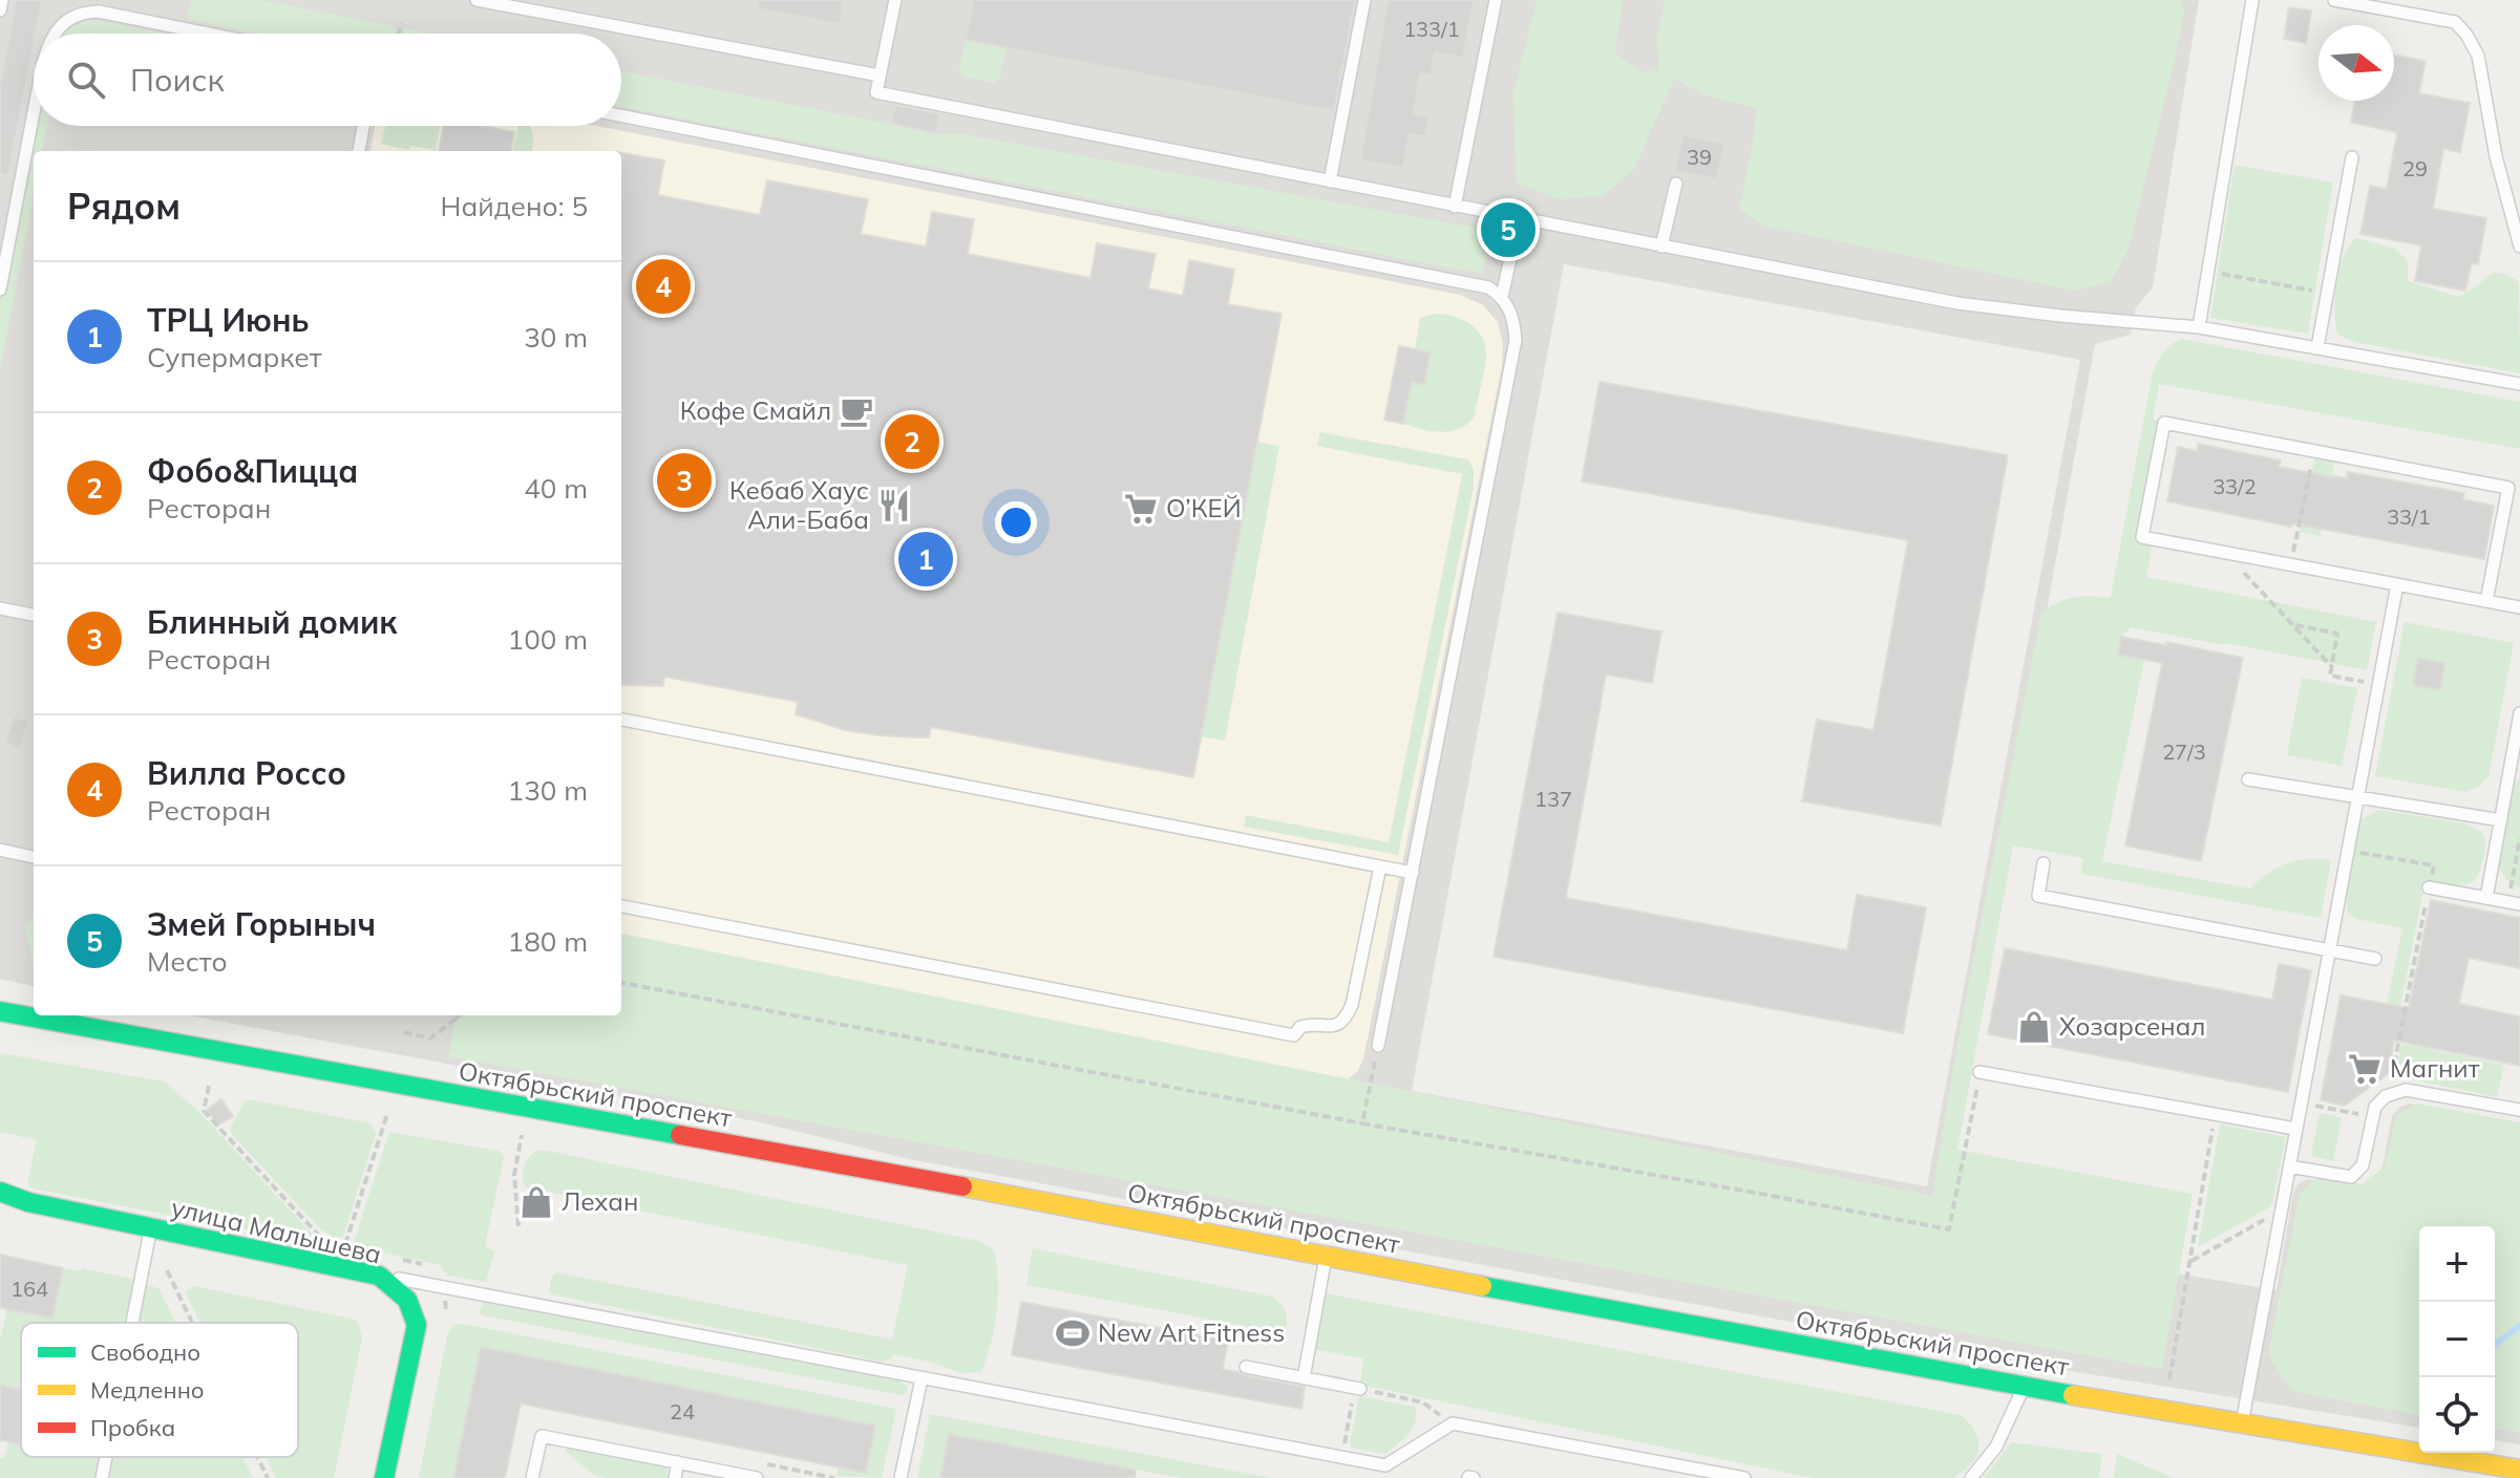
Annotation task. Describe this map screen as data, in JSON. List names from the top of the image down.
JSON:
{
  "streets": {
    "main road": ["Октябрьский проспект", "улица Малышева"]
  },
  "places": {
    "cafe": ["Кофе Смайл"],
    "restaurant": ["Кебаб Хаус Али-Баба"],
    "supermarket": ["О’КЕЙ", "Магнит"],
    "shop": ["Хозарсенал", "Лехан"],
    "sports": ["New Art Fitness"]
  },
  "house_numbers": [
    "133/1",
    "39",
    "29",
    "33/2",
    "33/1",
    "27/3",
    "137",
    "164",
    "24"
  ],
  "legend": ["Свободно", "Медленно", "Пробка"],
  "north": "right",
  "page": {
    "search": "Поиск",
    "heading": ["Рядом", "Найдено: 5"],
    "pins": [
      "5",
      "4",
      "2",
      "3",
      "1"
    ],
    "list": [
      {
        "mark": "1",
        "name": "ТРЦ Июнь",
        "note": "Супермаркет",
        "value": "30 m"
      },
      {
        "mark": "2",
        "name": "Фобо&Пицца",
        "note": "Ресторан",
        "value": "40 m"
      },
      {
        "mark": "3",
        "name": "Блинный домик",
        "note": "Ресторан",
        "value": "100 m"
      },
      {
        "mark": "4",
        "name": "Вилла Россо",
        "note": "Ресторан",
        "value": "130 m"
      },
      {
        "mark": "5",
        "name": "Змей Горыныч",
        "note": "Место",
        "value": "180 m"
      }
    ],
    "map_buttons": ["+", "−"]
  }
}
